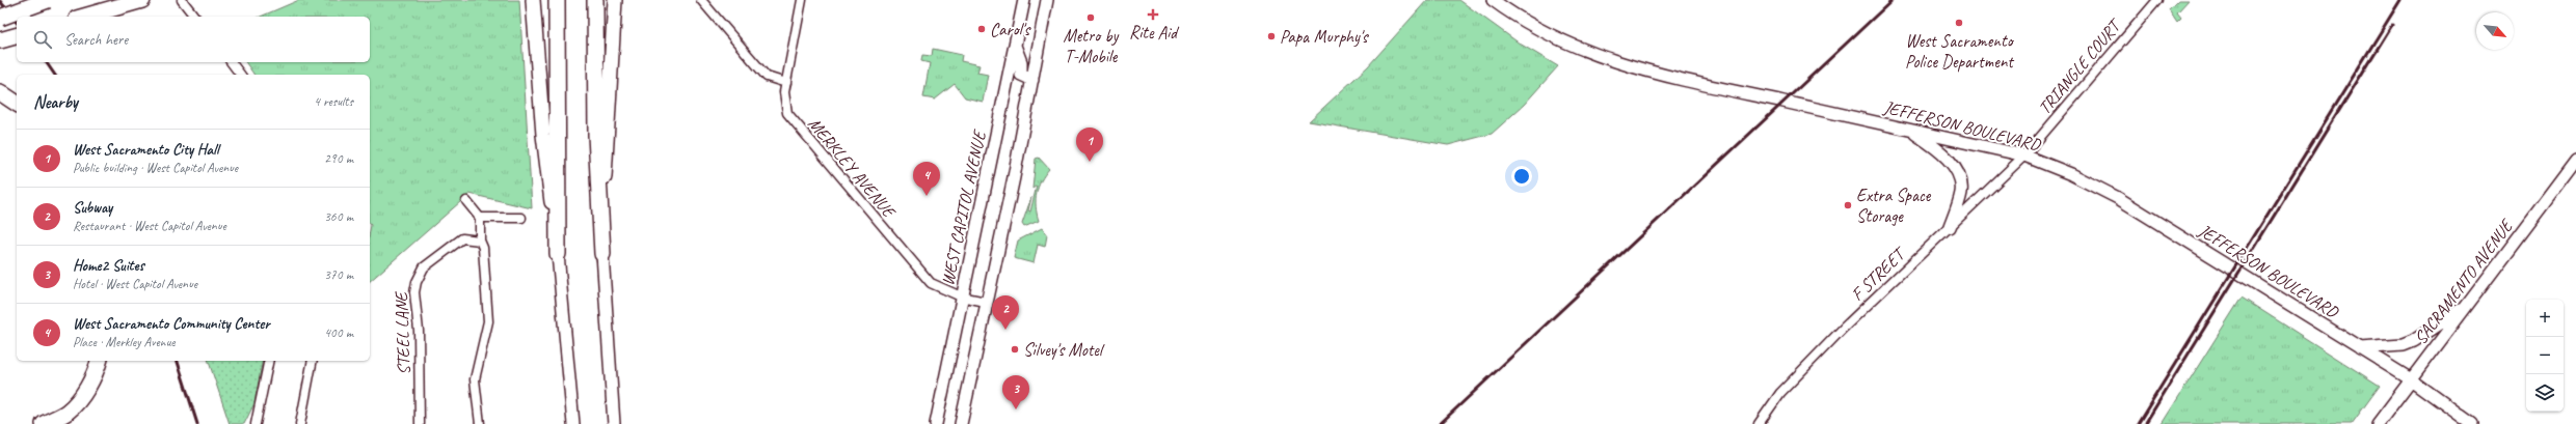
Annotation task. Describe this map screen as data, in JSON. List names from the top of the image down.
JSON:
{
  "streets": {
    "main road": ["JEFFERSON BOULEVARD", "WEST CAPITOL AVENUE", "SACRAMENTO AVENUE"],
    "street": [
      "TRIANGLE COURT",
      "MERKLEY AVENUE",
      "F STREET",
      "STEEL LANE"
    ]
  },
  "crossings": [
    ["TRIANGLE COURT", "JEFFERSON BOULEVARD"],
    ["TRIANGLE COURT", "F STREET"],
    ["JEFFERSON BOULEVARD", "F STREET"],
    ["JEFFERSON BOULEVARD", "SACRAMENTO AVENUE"],
    ["MERKLEY AVENUE", "WEST CAPITOL AVENUE"]
  ],
  "places": {
    "health": ["Rite Aid"],
    "other": [
      "Metro by T-Mobile",
      "West Sacramento Police Department",
      "Carol's",
      "Papa Murphy's",
      "Extra Space Storage",
      "Silvey's Motel"
    ]
  },
  "north": "bottom right",
  "page": {
    "search": "Search here",
    "heading": ["Nearby", "4 results"],
    "pins": [
      "1",
      "4",
      "2",
      "3"
    ],
    "list": [
      {
        "mark": "1",
        "name": "West Sacramento City Hall",
        "note": "Public building · West Capitol Avenue",
        "value": "290 m"
      },
      {
        "mark": "2",
        "name": "Subway",
        "note": "Restaurant · West Capitol Avenue",
        "value": "360 m"
      },
      {
        "mark": "3",
        "name": "Home2 Suites",
        "note": "Hotel · West Capitol Avenue",
        "value": "370 m"
      },
      {
        "mark": "4",
        "name": "West Sacramento Community Center",
        "note": "Place · Merkley Avenue",
        "value": "400 m"
      }
    ],
    "map_buttons": ["+", "−"]
  }
}
